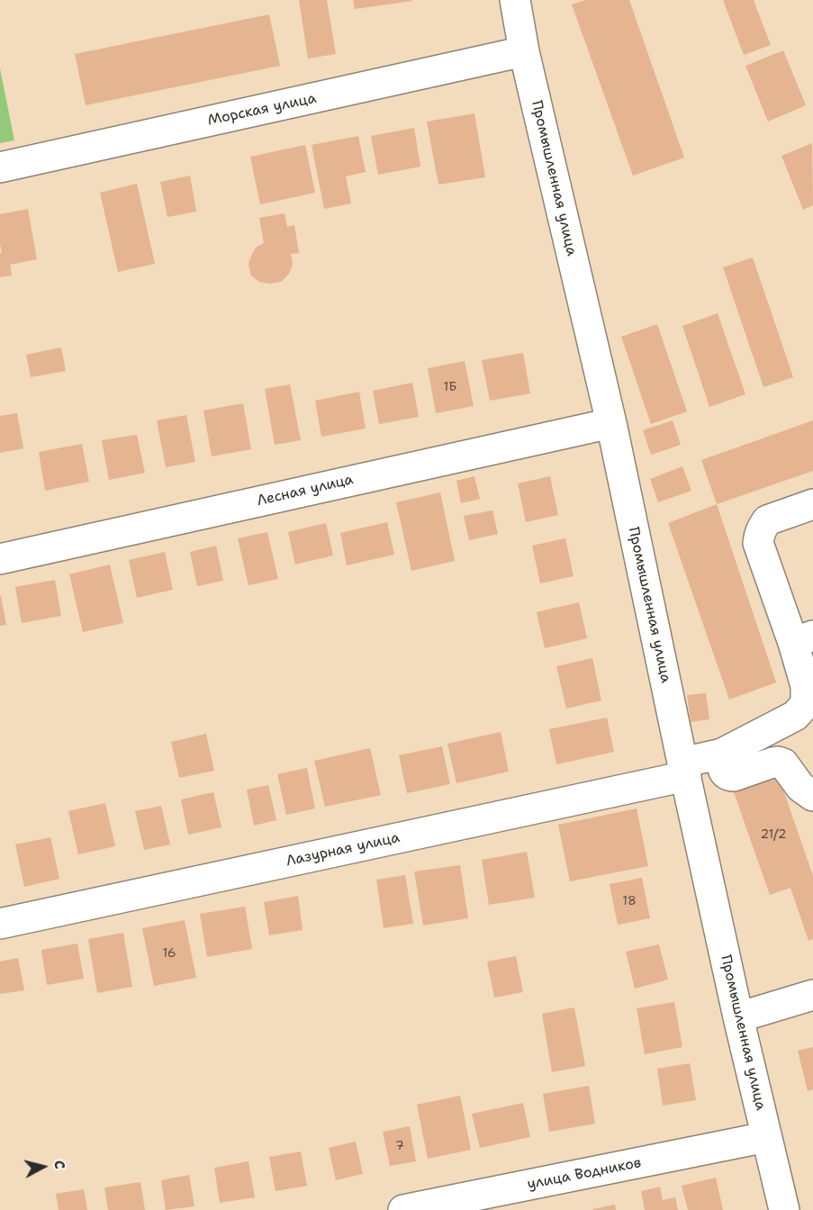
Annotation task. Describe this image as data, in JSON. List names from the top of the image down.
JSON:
{
  "streets": {
    "street": [
      "Морская улица",
      "Промышленная улица",
      "Лесная улица",
      "Лазурная улица",
      "улица Водников"
    ]
  },
  "crossings": [
    ["Морская улица", "Промышленная улица"],
    ["Промышленная улица", "Лесная улица"],
    ["Промышленная улица", "Лазурная улица"],
    ["Промышленная улица", "улица Водников"]
  ],
  "house_numbers": [
    "1Б",
    "21/2",
    "18",
    "16",
    "7"
  ],
  "north": "right"
}
